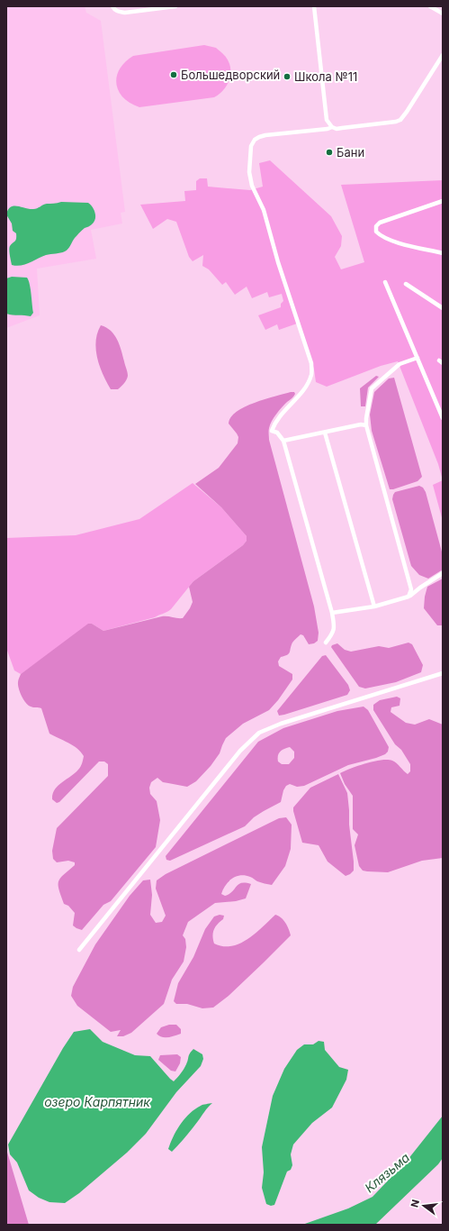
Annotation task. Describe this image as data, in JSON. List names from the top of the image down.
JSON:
{
  "water": ["озеро Карпятник", "Клязьма"],
  "places": ["Большедворский", "Школа №11", "Бани"],
  "north": "left"
}
